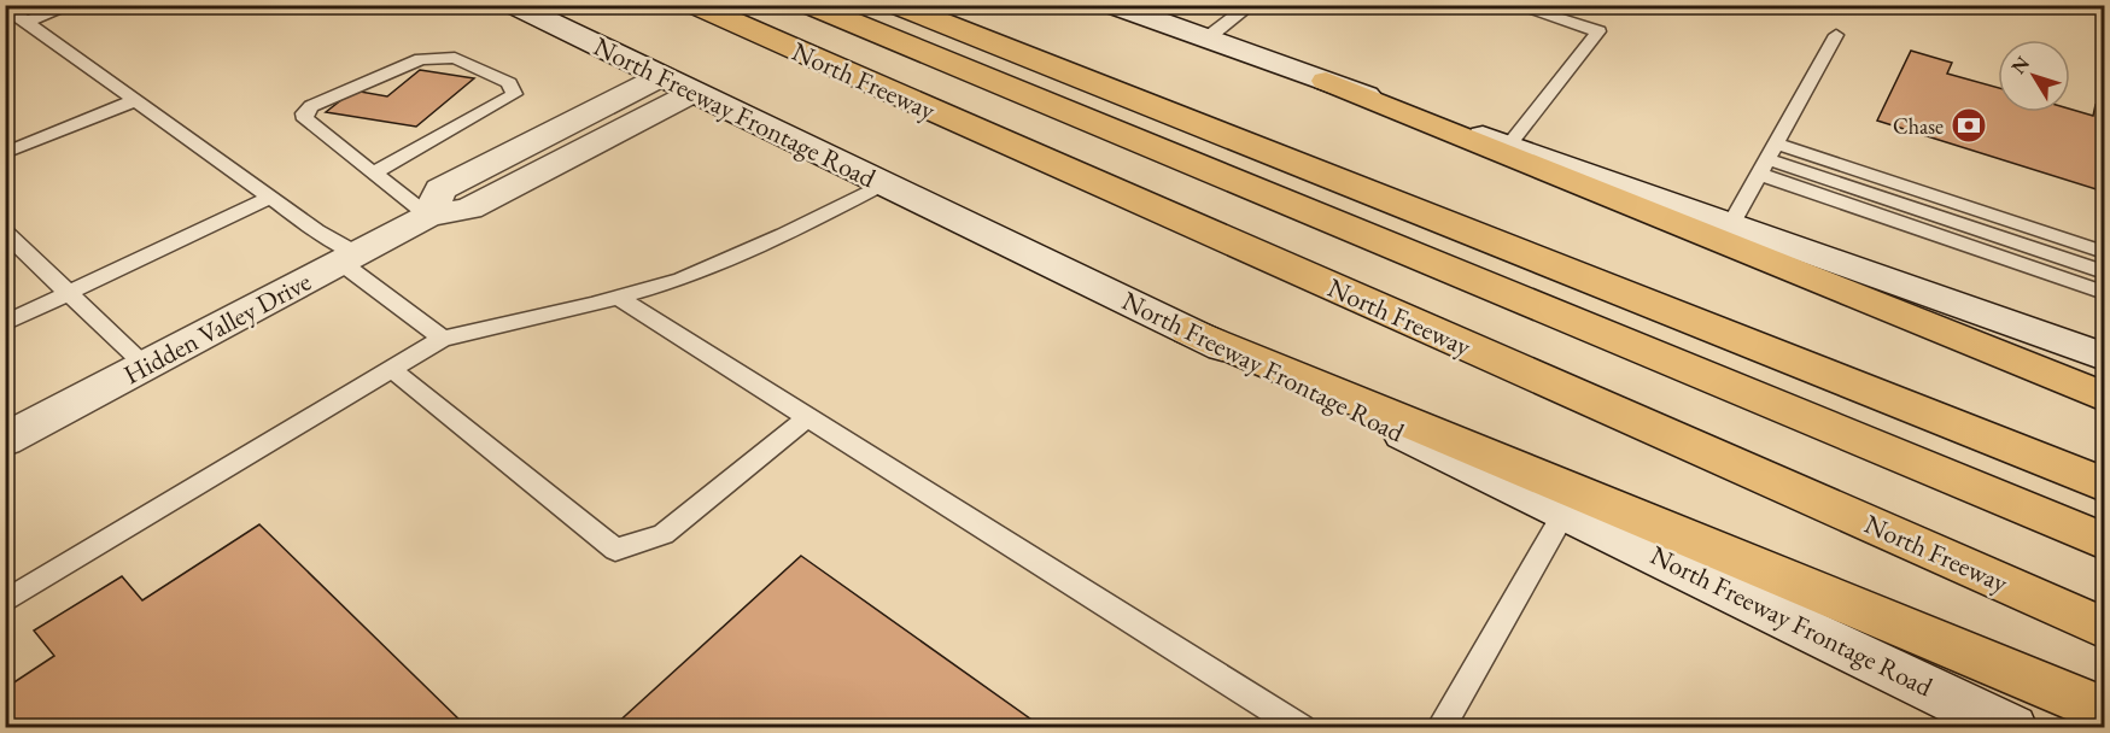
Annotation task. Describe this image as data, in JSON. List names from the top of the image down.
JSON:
{
  "streets": {
    "highway": ["North Freeway"],
    "main road": ["North Freeway Frontage Road", "Hidden Valley Drive"]
  },
  "crossings": [
    ["North Freeway Frontage Road", "Hidden Valley Drive"]
  ],
  "places": {
    "bank": ["Chase"]
  },
  "north": "top left"
}
